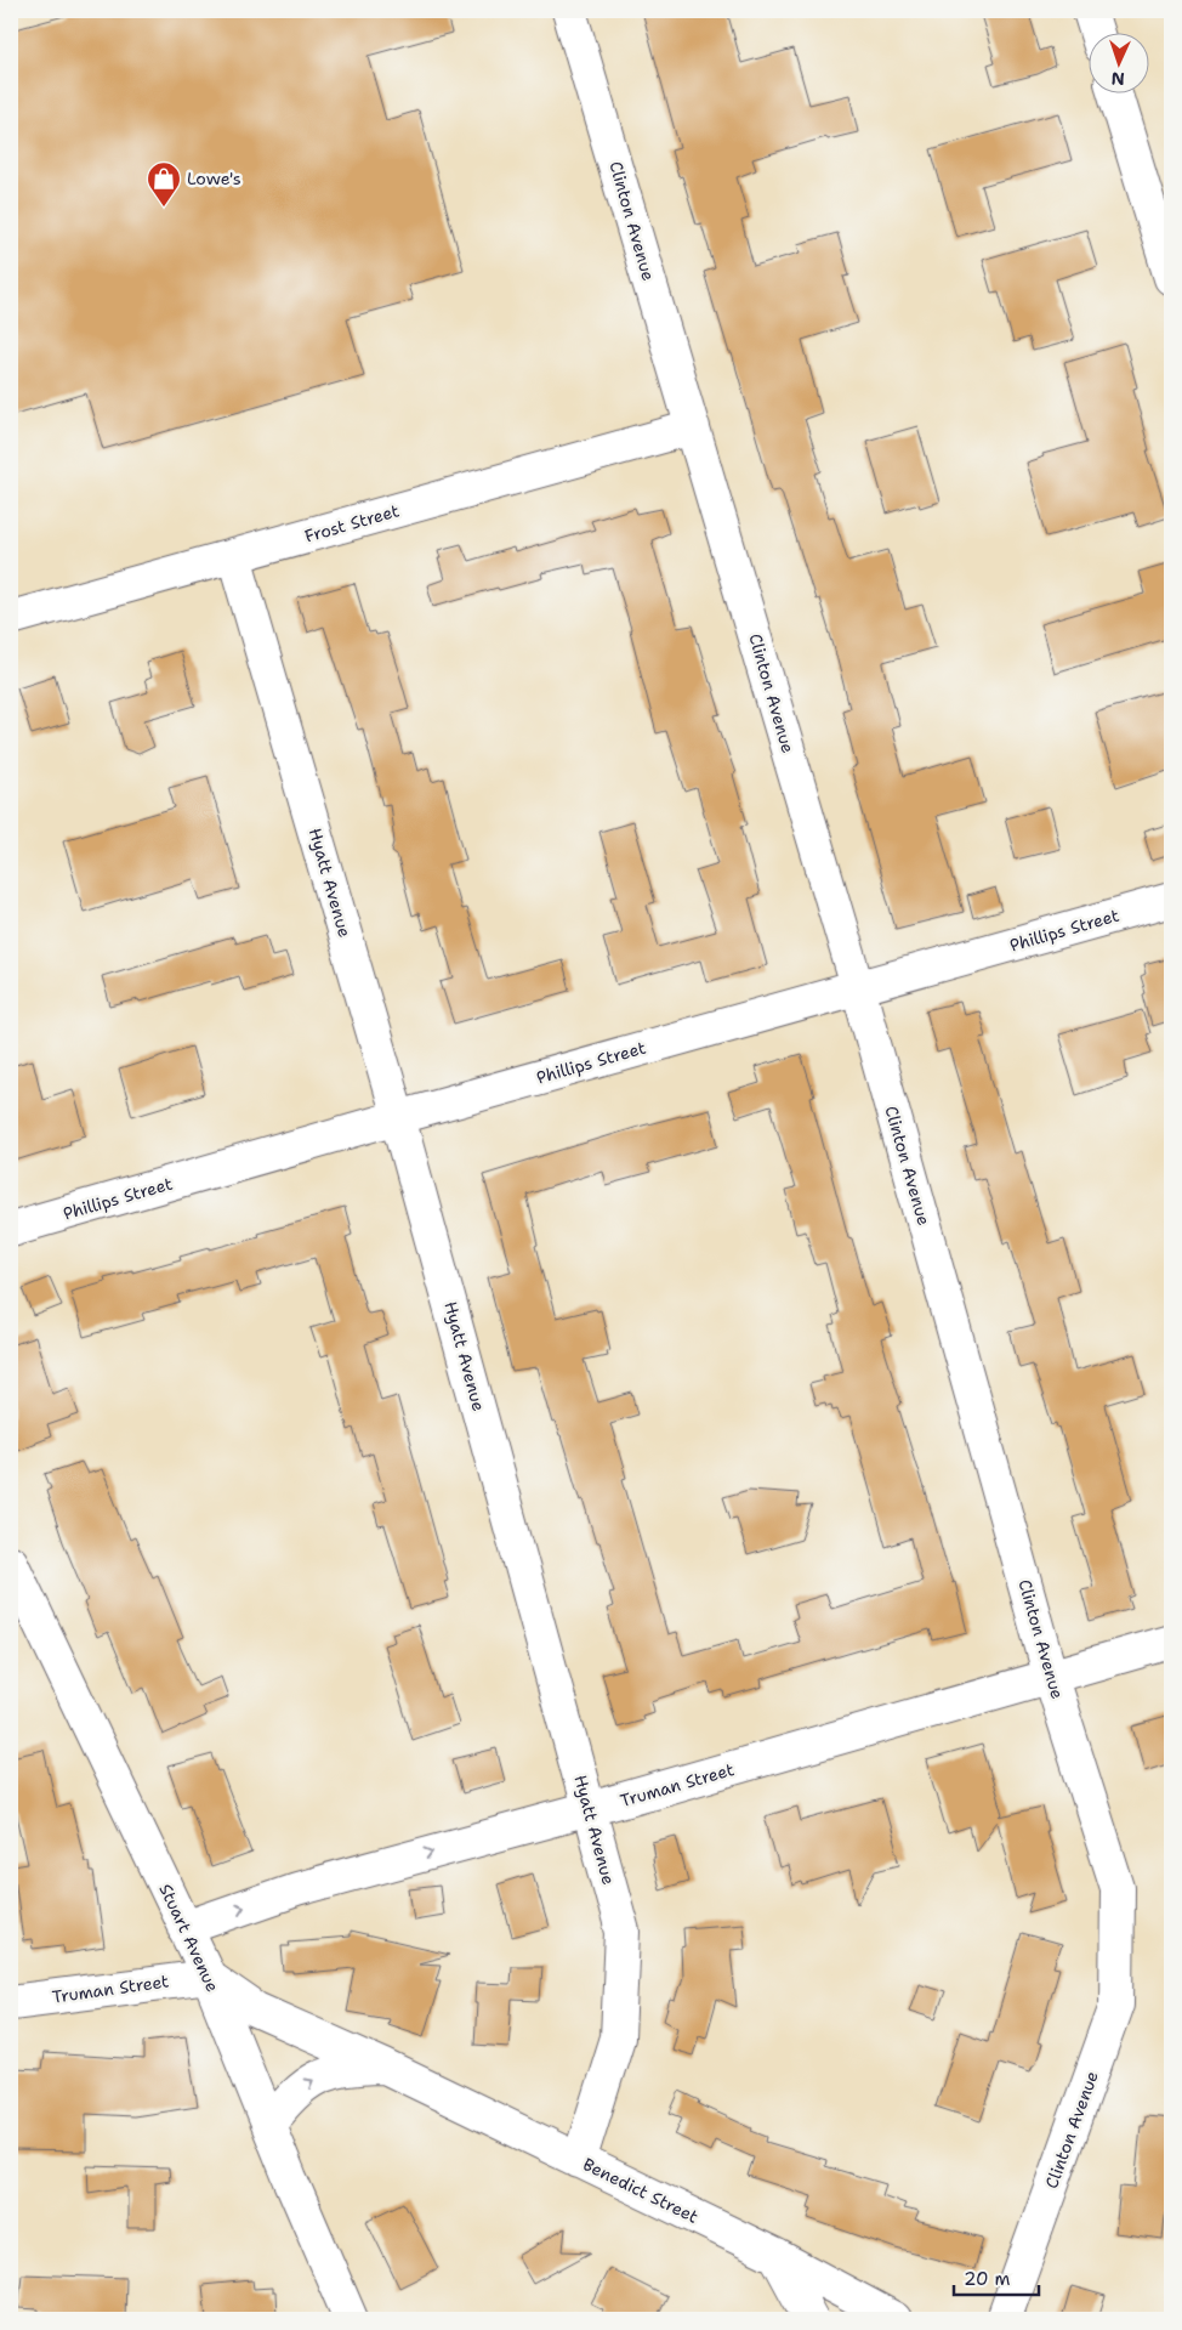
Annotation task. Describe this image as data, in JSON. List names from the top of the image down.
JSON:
{
  "streets": {
    "street": [
      "Clinton Avenue",
      "Frost Street",
      "Hyatt Avenue",
      "Phillips Street",
      "Truman Street",
      "Stuart Avenue",
      "Benedict Street"
    ]
  },
  "crossings": [
    ["Clinton Avenue", "Frost Street"],
    ["Clinton Avenue", "Phillips Street"],
    ["Clinton Avenue", "Truman Street"],
    ["Frost Street", "Hyatt Avenue"],
    ["Hyatt Avenue", "Phillips Street"],
    ["Hyatt Avenue", "Truman Street"],
    ["Hyatt Avenue", "Benedict Street"],
    ["Truman Street", "Stuart Avenue"],
    ["Truman Street", "Benedict Street"],
    ["Stuart Avenue", "Benedict Street"]
  ],
  "places": {
    "shop": ["Lowe's"]
  },
  "scale_bar": "20 m",
  "north": "bottom"
}
